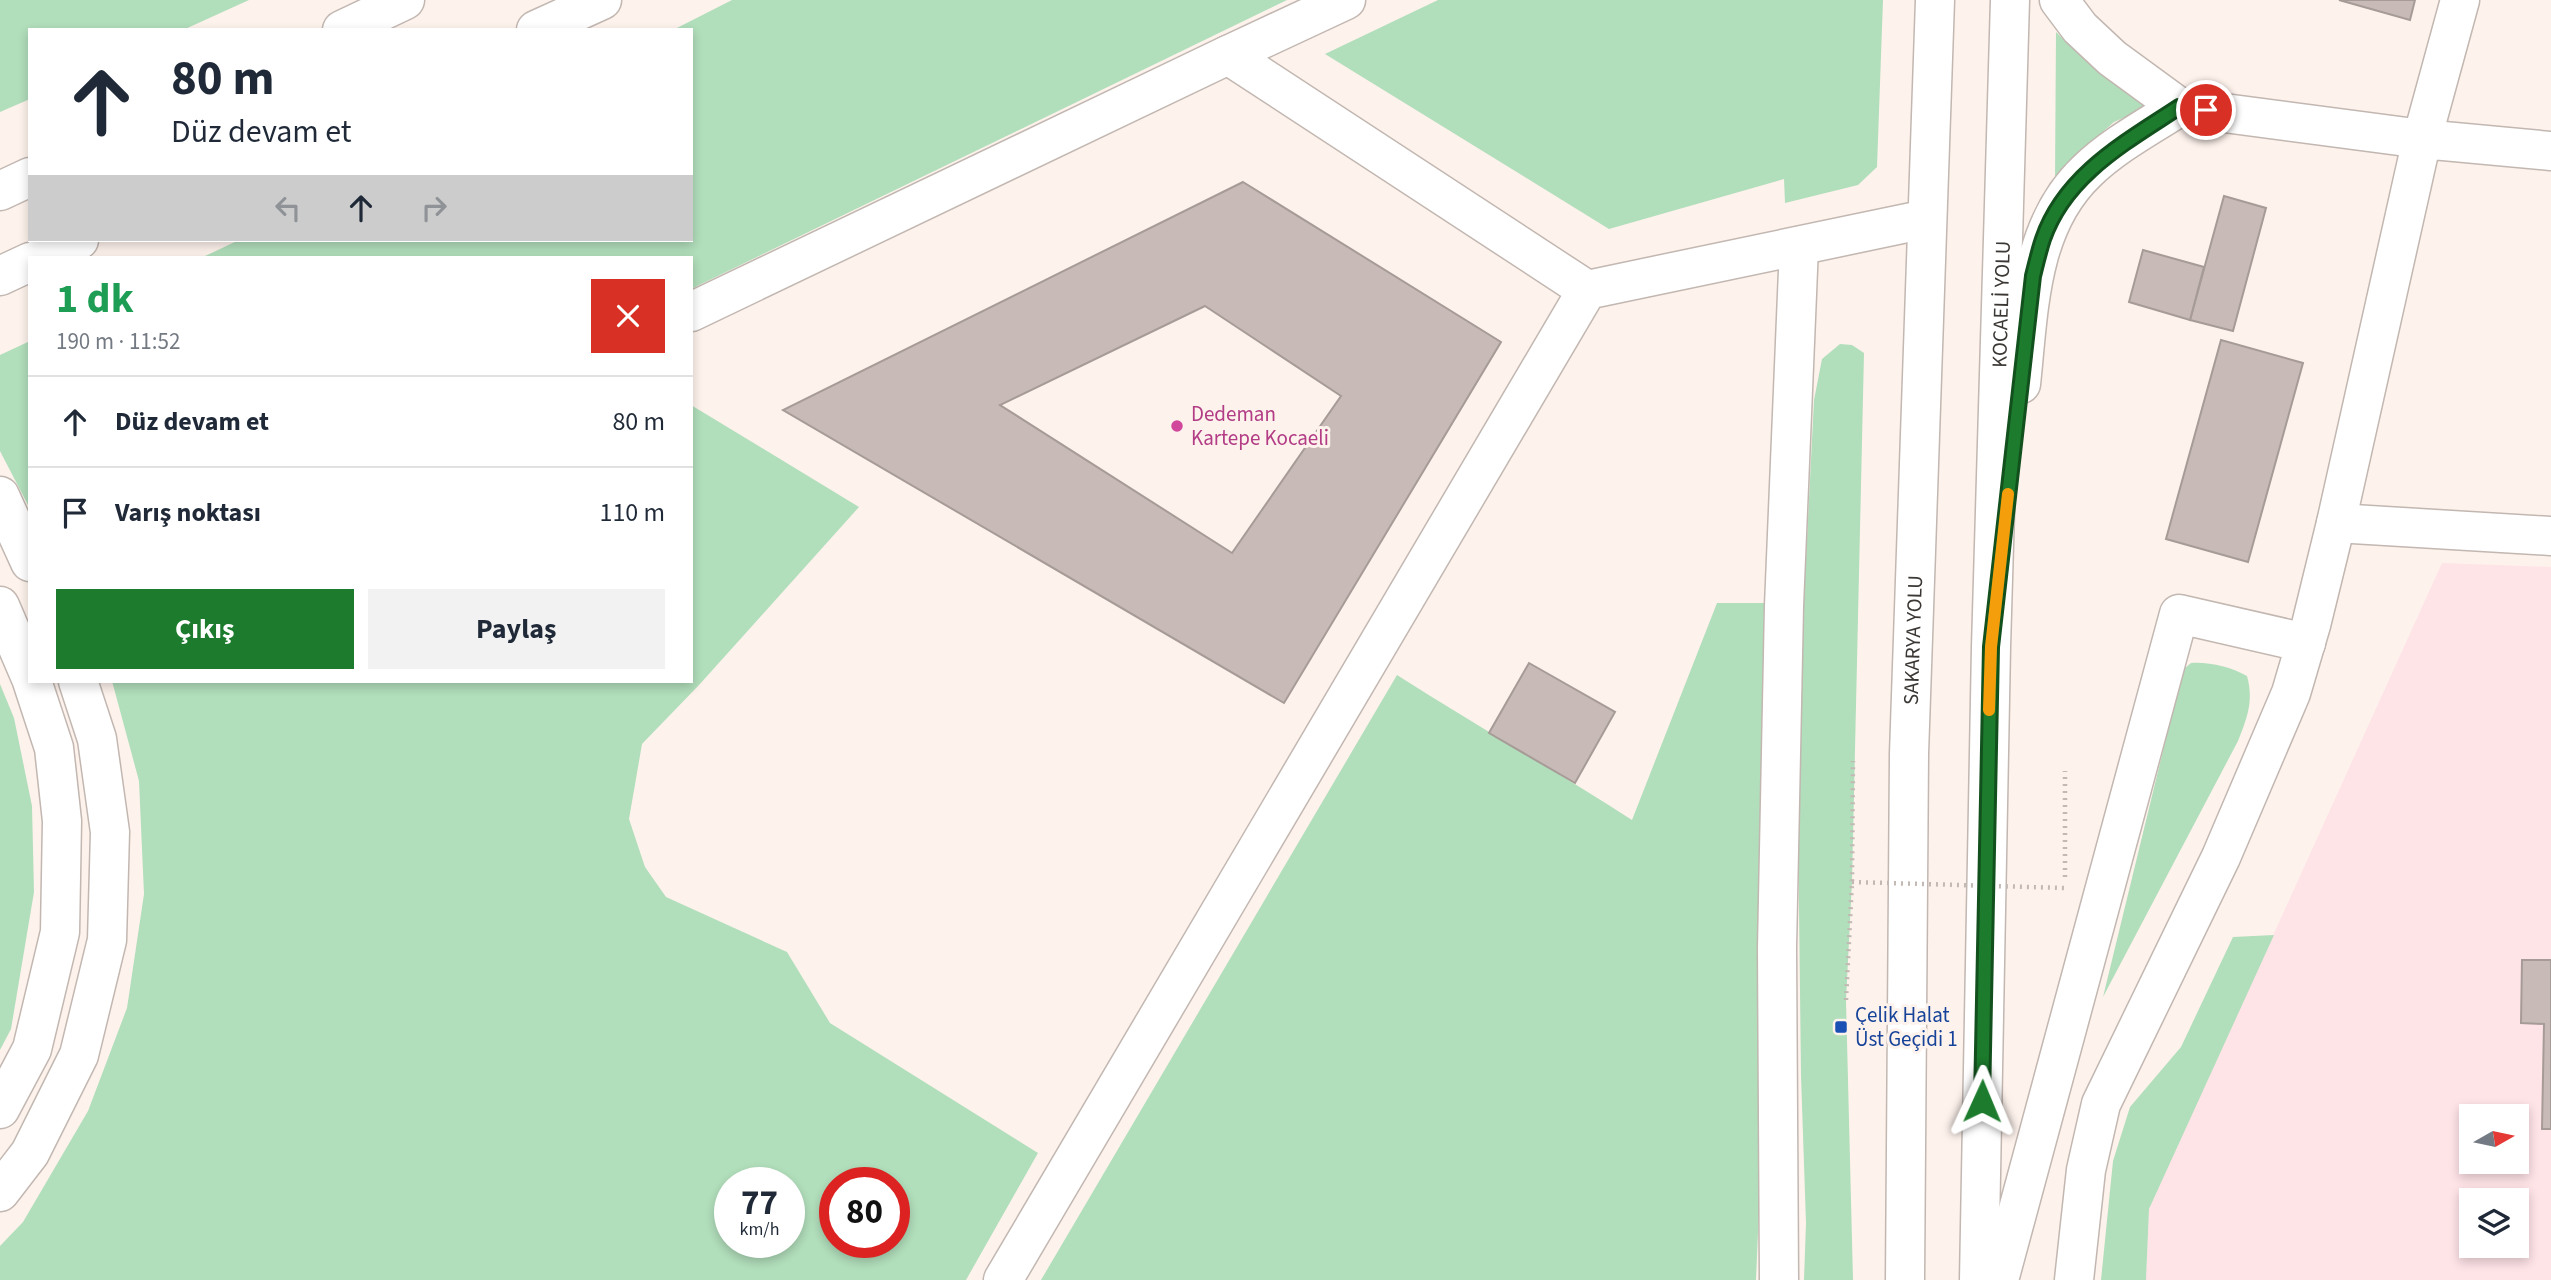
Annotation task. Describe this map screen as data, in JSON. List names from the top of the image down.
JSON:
{
  "streets": {
    "main road": ["KOCAELİ YOLU", "SAKARYA YOLU"]
  },
  "places": {
    "other": ["Dedeman Kartepe Kocaeli"],
    "transit": ["Çelik Halat Üst Geçidi 1"]
  },
  "north": "right",
  "page": {
    "turn": ["80 m", "Düz devam et"],
    "heading": ["1 dk", "190 m · 11:52"],
    "list": [
      {
        "name": "Düz devam et",
        "value": "80 m"
      },
      {
        "name": "Varış noktası",
        "value": "110 m"
      }
    ],
    "buttons": ["Çıkış", "Paylaş"],
    "speed": "77 km/h",
    "limit": "80"
  }
}
